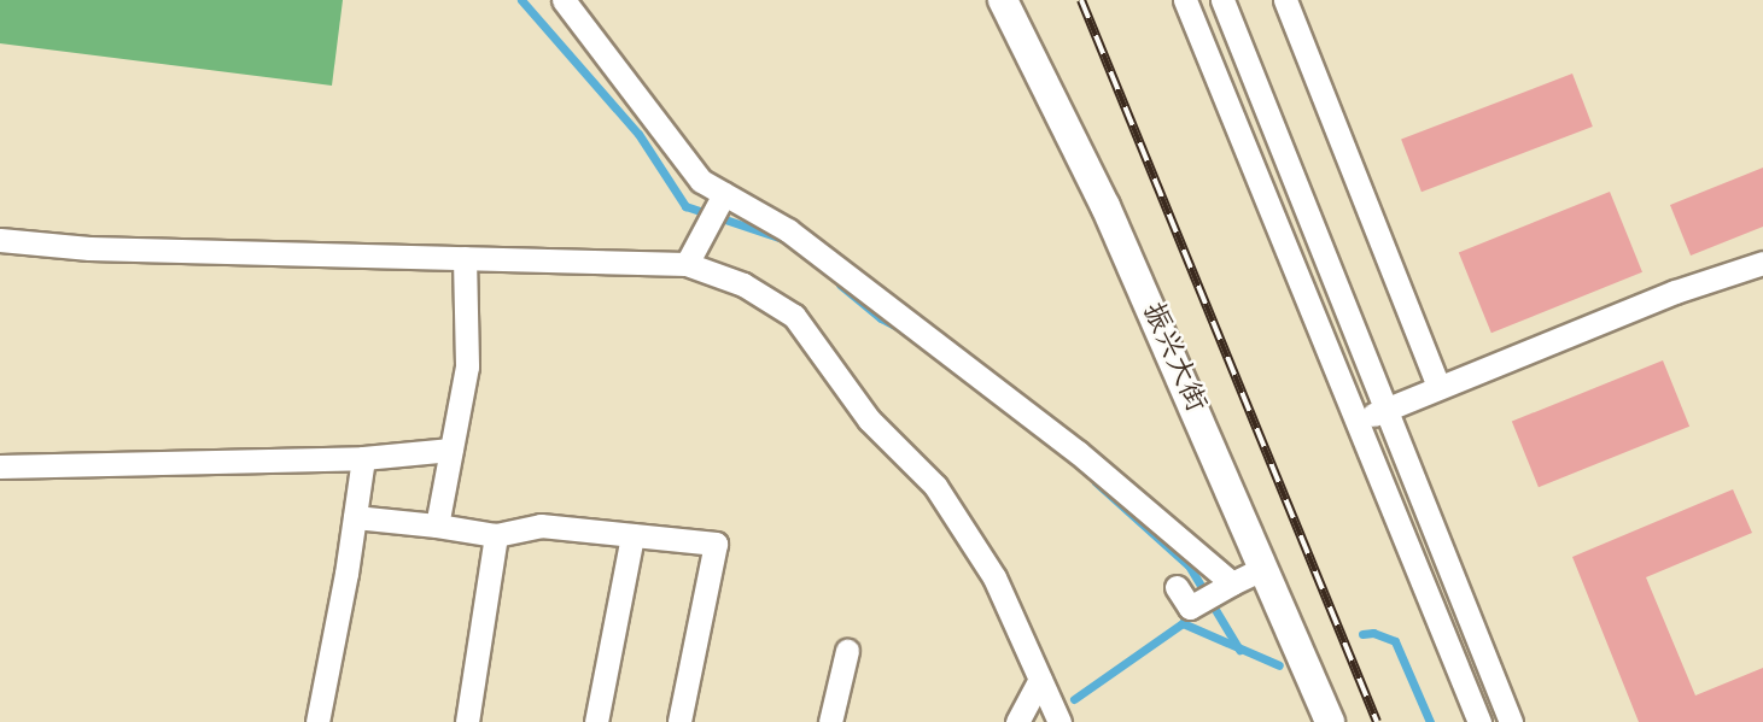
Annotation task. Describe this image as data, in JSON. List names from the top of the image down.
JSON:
{
  "streets": {
    "street": ["振兴大街"]
  }
}
